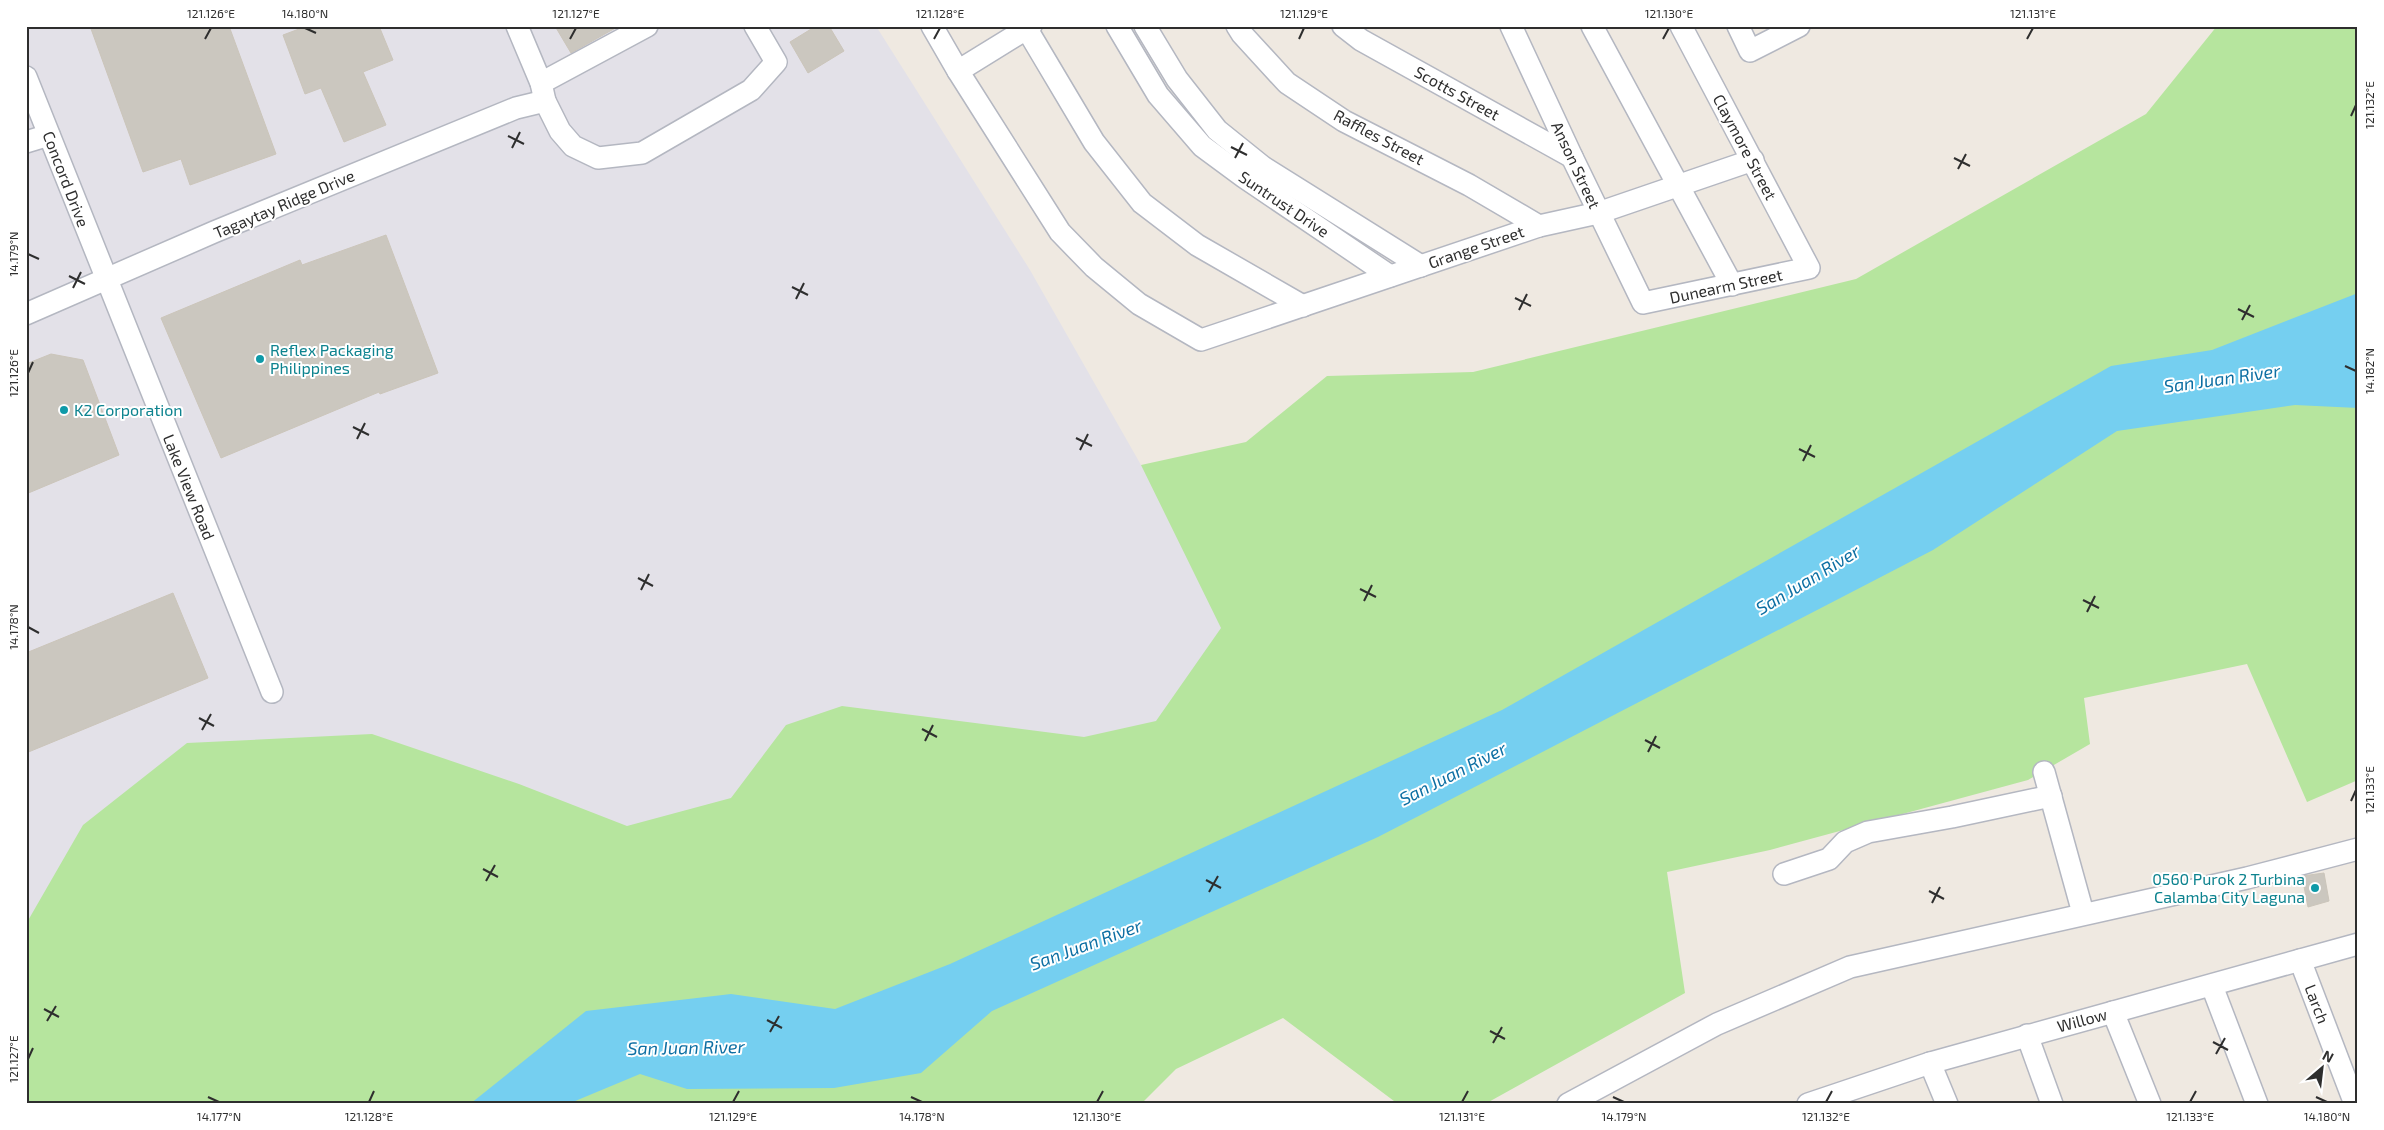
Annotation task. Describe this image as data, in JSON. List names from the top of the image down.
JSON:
{
  "streets": {
    "street": [
      "Scotts Street",
      "Raffles Street",
      "Claymore Street",
      "Anson Street",
      "Concord Drive",
      "Tagaytay Ridge Drive",
      "Suntrust Drive",
      "Grange Street",
      "Dunearm Street",
      "Lake View Road",
      "Larch",
      "Willow"
    ]
  },
  "crossings": [
    ["Scotts Street", "Anson Street"],
    ["Raffles Street", "Grange Street"],
    ["Claymore Street", "Grange Street"],
    ["Claymore Street", "Dunearm Street"],
    ["Anson Street", "Grange Street"],
    ["Anson Street", "Dunearm Street"],
    ["Concord Drive", "Tagaytay Ridge Drive"],
    ["Concord Drive", "Lake View Road"],
    ["Tagaytay Ridge Drive", "Lake View Road"],
    ["Suntrust Drive", "Grange Street"],
    ["Larch", "Willow"]
  ],
  "water": ["San Juan River"],
  "places": ["Reflex Packaging Philippines", "K2 Corporation", "0560 Purok 2 Turbina Calamba City Laguna"],
  "north": "top right",
  "coordinates": [
    "121.126°E",
    "14.180°N",
    "121.127°E",
    "121.128°E",
    "121.129°E",
    "121.130°E",
    "121.131°E",
    "121.132°E",
    "14.179°N",
    "14.182°N",
    "14.178°N",
    "121.133°E",
    "14.177°N"
  ]
}
